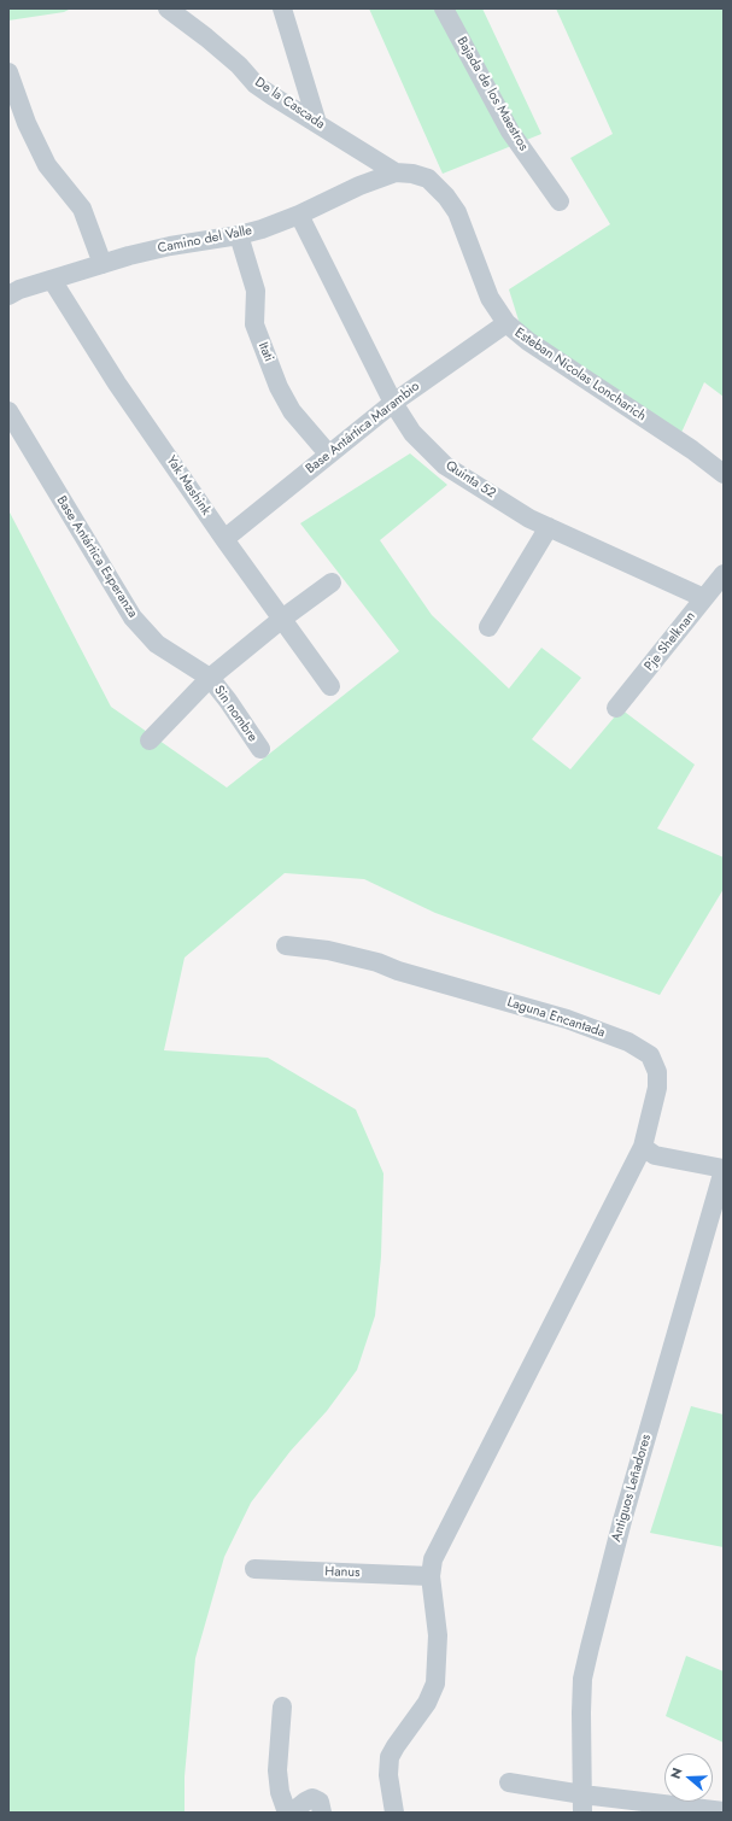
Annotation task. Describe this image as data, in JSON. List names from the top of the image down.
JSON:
{
  "streets": {
    "street": [
      "Bajada de los Maestros",
      "De la Cascada",
      "Camino del Valle",
      "Itati",
      "Esteban Nicolas Loncharich",
      "Base Antártica Marambio",
      "Quinta 52",
      "Yak Mashink",
      "Base Antártica Esperanza",
      "Pje Shelknan",
      "Sin nombre",
      "Laguna Encantada",
      "Antiguos Leñadores",
      "Hanus"
    ]
  },
  "crossings": [
    ["De la Cascada", "Camino del Valle"],
    ["De la Cascada", "Esteban Nicolas Loncharich"],
    ["Camino del Valle", "Itati"],
    ["Camino del Valle", "Esteban Nicolas Loncharich"],
    ["Camino del Valle", "Quinta 52"],
    ["Camino del Valle", "Yak Mashink"],
    ["Itati", "Base Antártica Marambio"],
    ["Esteban Nicolas Loncharich", "Base Antártica Marambio"],
    ["Base Antártica Marambio", "Quinta 52"],
    ["Base Antártica Marambio", "Yak Mashink"],
    ["Quinta 52", "Pje Shelknan"],
    ["Base Antártica Esperanza", "Sin nombre"],
    ["Laguna Encantada", "Hanus"]
  ],
  "north": "left"
}
